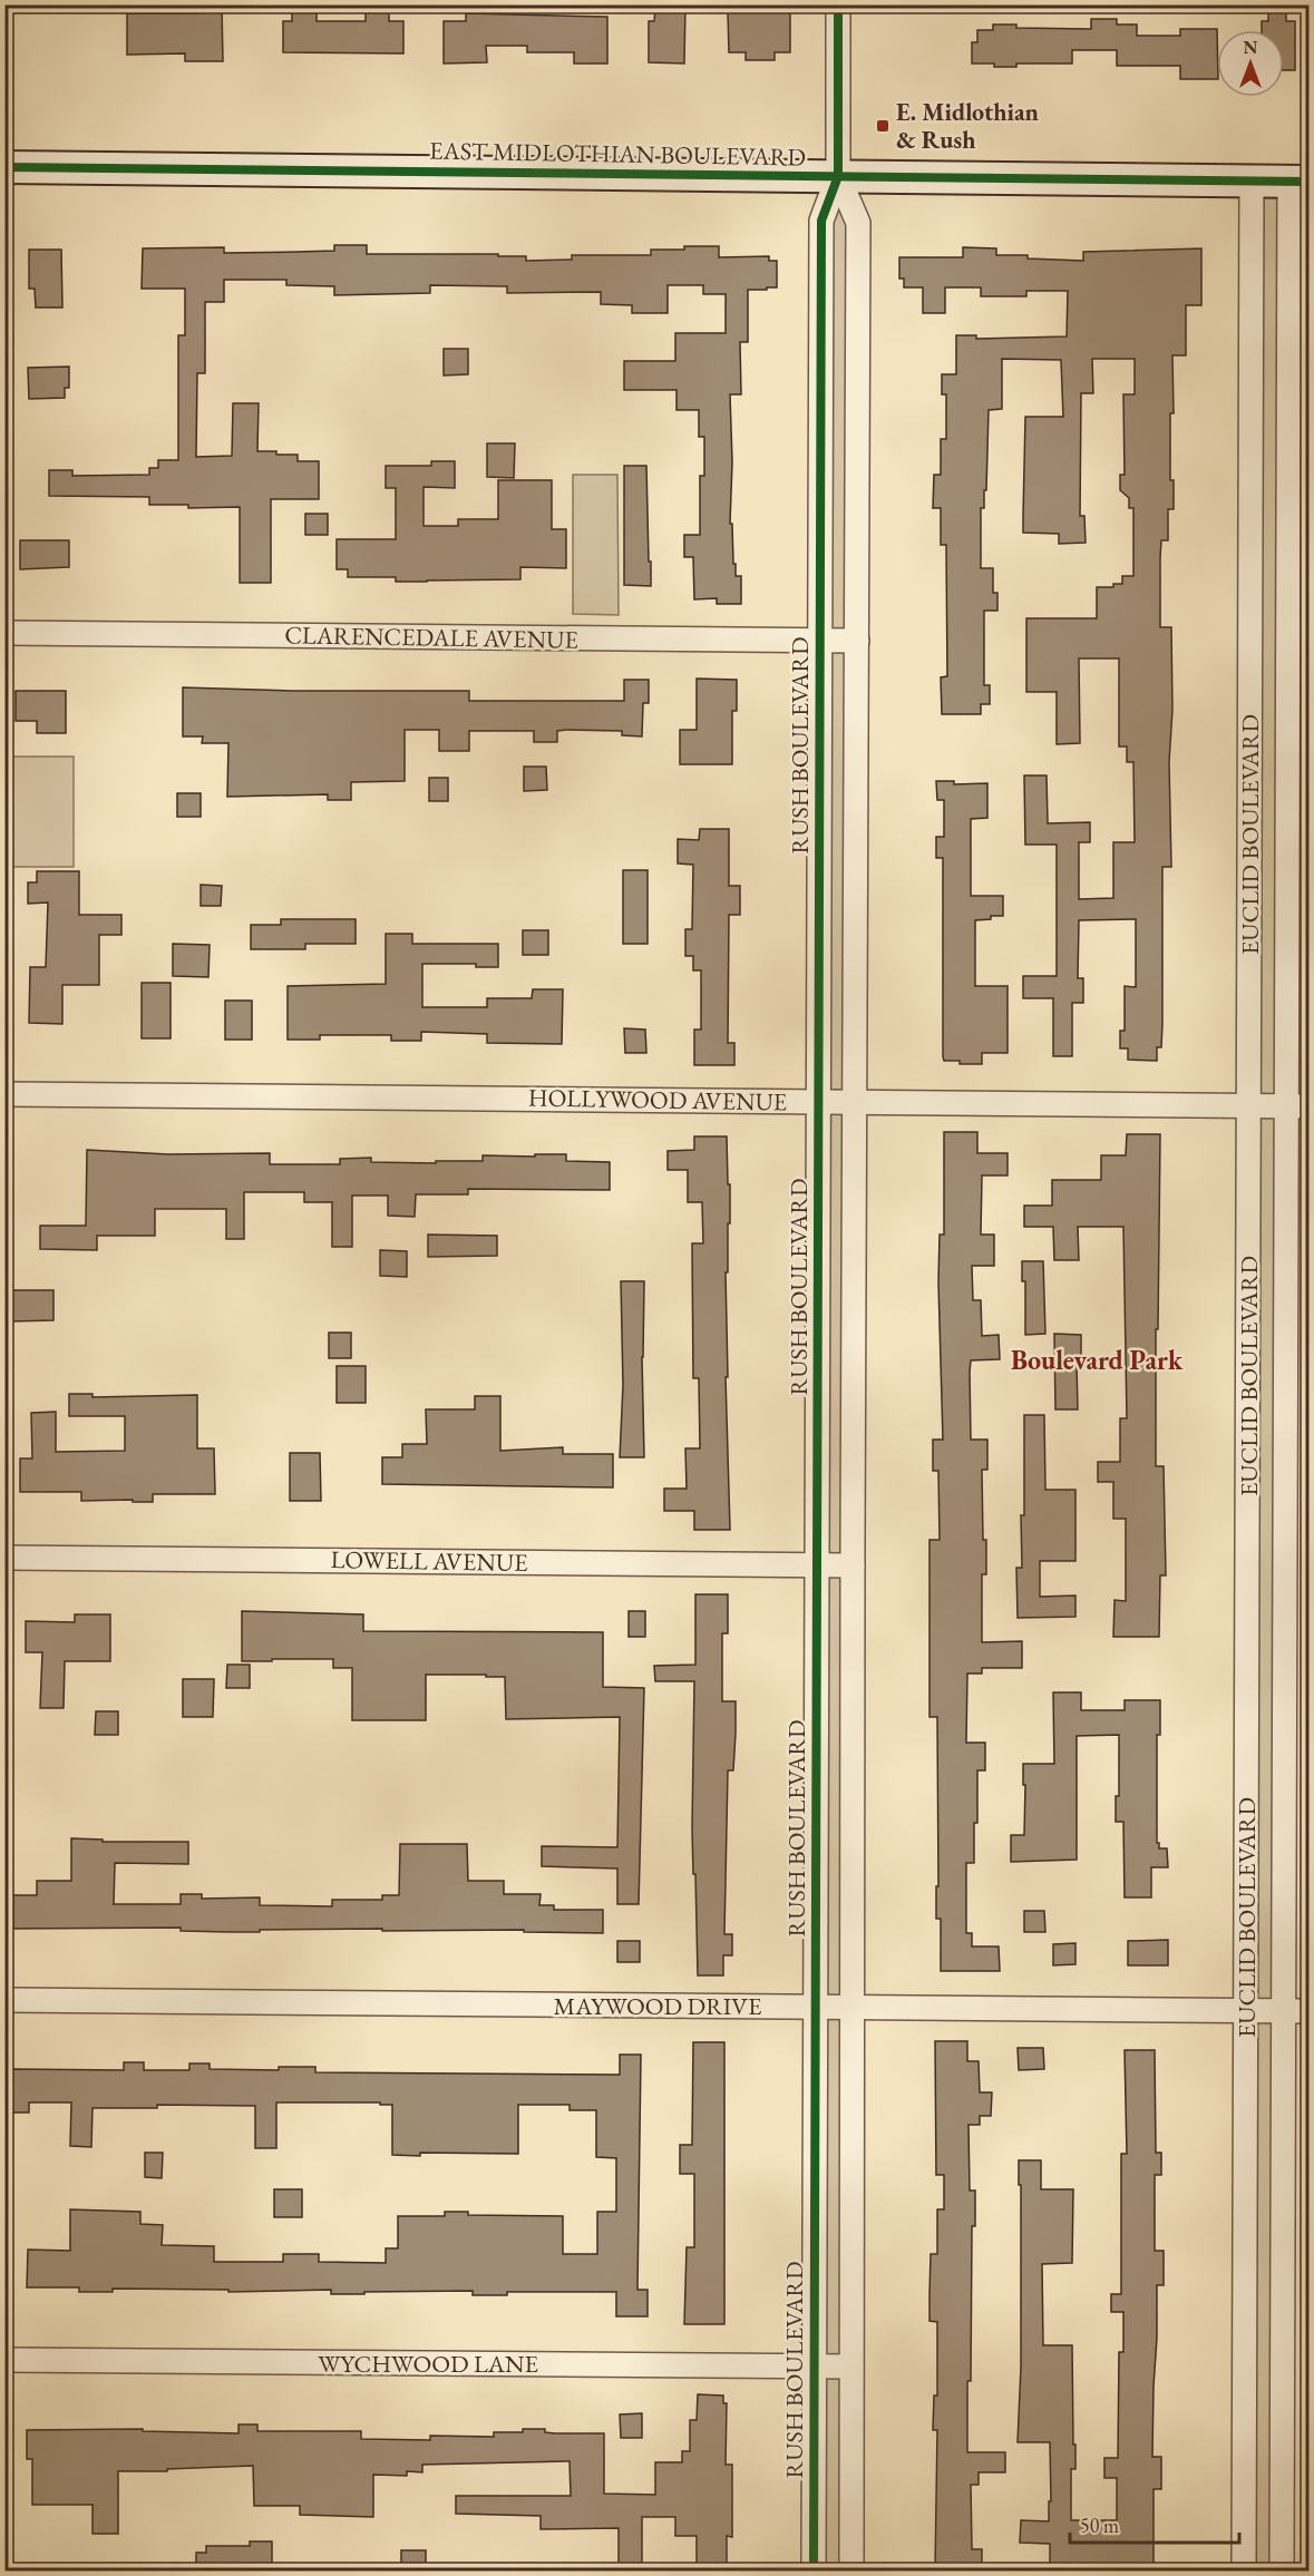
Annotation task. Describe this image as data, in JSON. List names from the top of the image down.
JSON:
{
  "streets": {
    "main road": ["EAST MIDLOTHIAN BOULEVARD"],
    "street": [
      "CLARENCEDALE AVENUE",
      "RUSH BOULEVARD",
      "EUCLID BOULEVARD",
      "HOLLYWOOD AVENUE",
      "LOWELL AVENUE",
      "MAYWOOD DRIVE",
      "WYCHWOOD LANE"
    ]
  },
  "crossings": [
    ["EAST MIDLOTHIAN BOULEVARD", "RUSH BOULEVARD"],
    ["EAST MIDLOTHIAN BOULEVARD", "EUCLID BOULEVARD"],
    ["CLARENCEDALE AVENUE", "RUSH BOULEVARD"],
    ["RUSH BOULEVARD", "HOLLYWOOD AVENUE"],
    ["RUSH BOULEVARD", "LOWELL AVENUE"],
    ["RUSH BOULEVARD", "MAYWOOD DRIVE"],
    ["RUSH BOULEVARD", "WYCHWOOD LANE"],
    ["EUCLID BOULEVARD", "HOLLYWOOD AVENUE"],
    ["EUCLID BOULEVARD", "MAYWOOD DRIVE"]
  ],
  "districts": ["Boulevard Park"],
  "places": {
    "transit": ["E. Midlothian & Rush"]
  },
  "scale_bar": "50 m",
  "north": "top"
}
